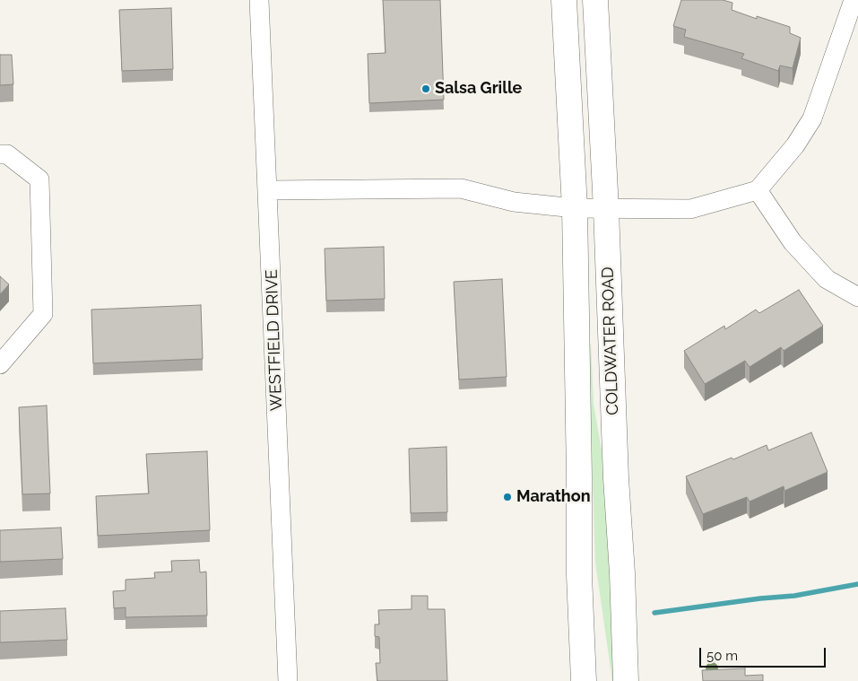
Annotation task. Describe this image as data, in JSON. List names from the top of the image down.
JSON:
{
  "streets": {
    "main road": ["COLDWATER ROAD"],
    "street": ["WESTFIELD DRIVE"]
  },
  "places": ["Salsa Grille", "Marathon"],
  "scale_bar": "50 m"
}
